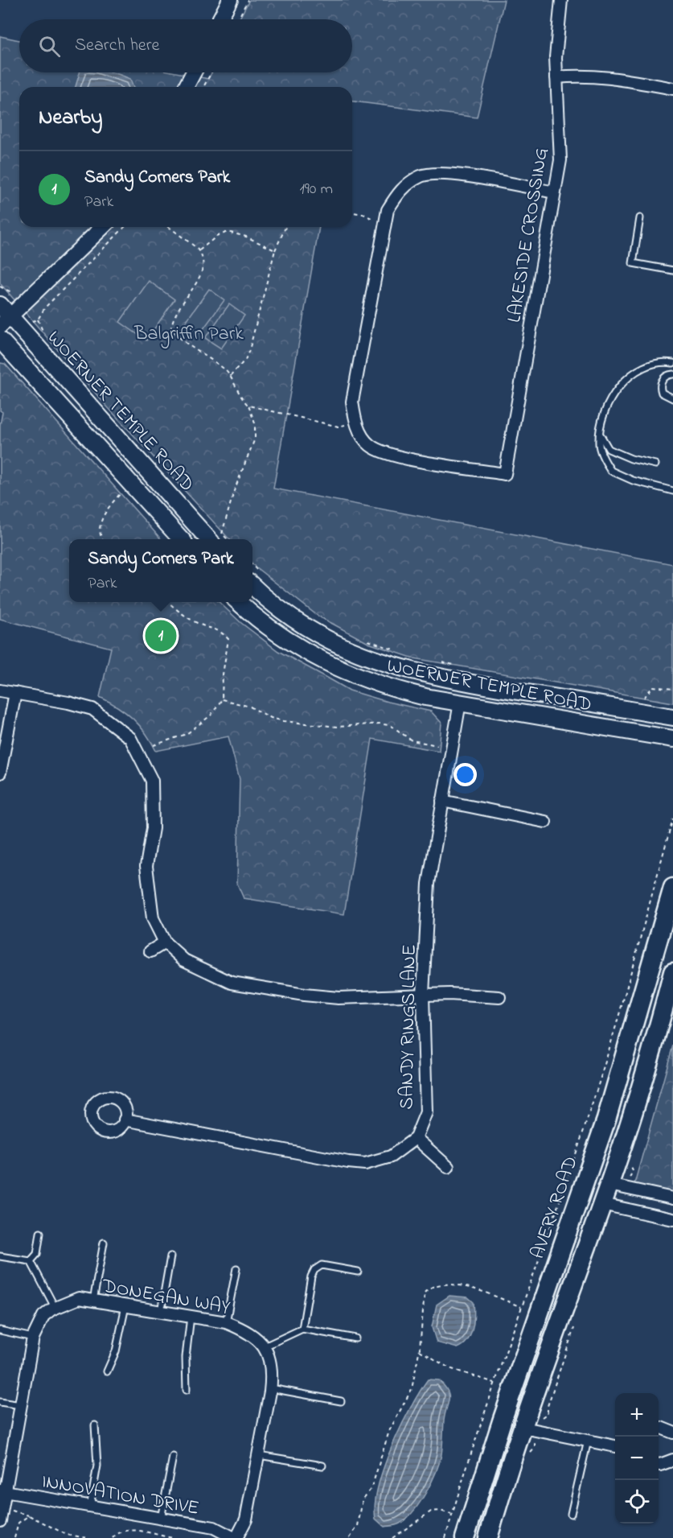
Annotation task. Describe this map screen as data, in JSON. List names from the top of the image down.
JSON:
{
  "streets": {
    "main road": ["WOERNER TEMPLE ROAD", "AVERY ROAD"],
    "street": [
      "LAKESIDE CROSSING",
      "SANDY RINGS LANE",
      "DONEGAN WAY",
      "INNOVATION DRIVE"
    ]
  },
  "crossings": [
    ["WOERNER TEMPLE ROAD", "SANDY RINGS LANE"],
    ["DONEGAN WAY", "INNOVATION DRIVE"]
  ],
  "parks": ["Balgriffin Park"],
  "page": {
    "search": "Search here",
    "heading": "Nearby",
    "list": [
      {
        "mark": "1",
        "name": "Sandy Corners Park",
        "note": "Park",
        "value": "190 m"
      }
    ],
    "popup": ["Sandy Corners Park", "Park"],
    "pins": "1",
    "map_buttons": ["+", "−"]
  }
}
